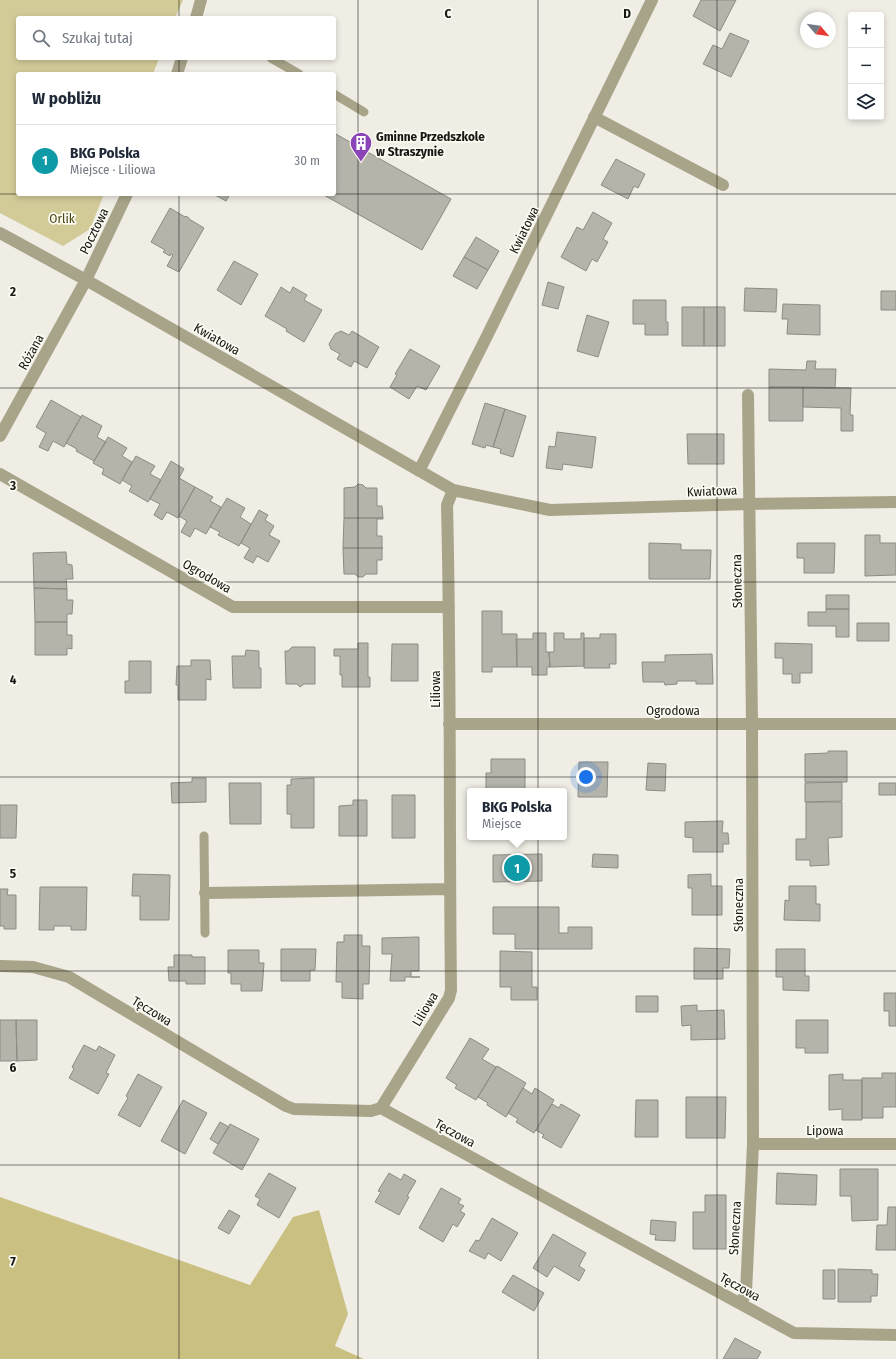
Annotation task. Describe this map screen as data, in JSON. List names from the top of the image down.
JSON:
{
  "streets": {
    "street": [
      "Kwiatowa",
      "Pocztowa",
      "Różana",
      "Ogrodowa",
      "Słoneczna",
      "Liliowa",
      "Tęczowa",
      "Lipowa"
    ]
  },
  "crossings": [
    ["Kwiatowa", "Pocztowa"],
    ["Kwiatowa", "Różana"],
    ["Kwiatowa", "Słoneczna"],
    ["Kwiatowa", "Liliowa"],
    ["Pocztowa", "Różana"],
    ["Ogrodowa", "Słoneczna"],
    ["Ogrodowa", "Liliowa"],
    ["Słoneczna", "Tęczowa"],
    ["Słoneczna", "Lipowa"],
    ["Liliowa", "Tęczowa"]
  ],
  "parks": ["Orlik"],
  "places": {
    "building": ["Gminne Przedszkole w Straszynie"]
  },
  "north": "bottom right",
  "page": {
    "map_buttons": ["+", "−"],
    "search": "Szukaj tutaj",
    "heading": "W pobliżu",
    "list": [
      {
        "mark": "1",
        "name": "BKG Polska",
        "note": "Miejsce · Liliowa",
        "value": "30 m"
      }
    ],
    "popup": ["BKG Polska", "Miejsce"],
    "pins": "1"
  },
  "grid": {
    "columns": ["C", "D"],
    "rows": [
      "2",
      "3",
      "4",
      "5",
      "6",
      "7"
    ]
  }
}
